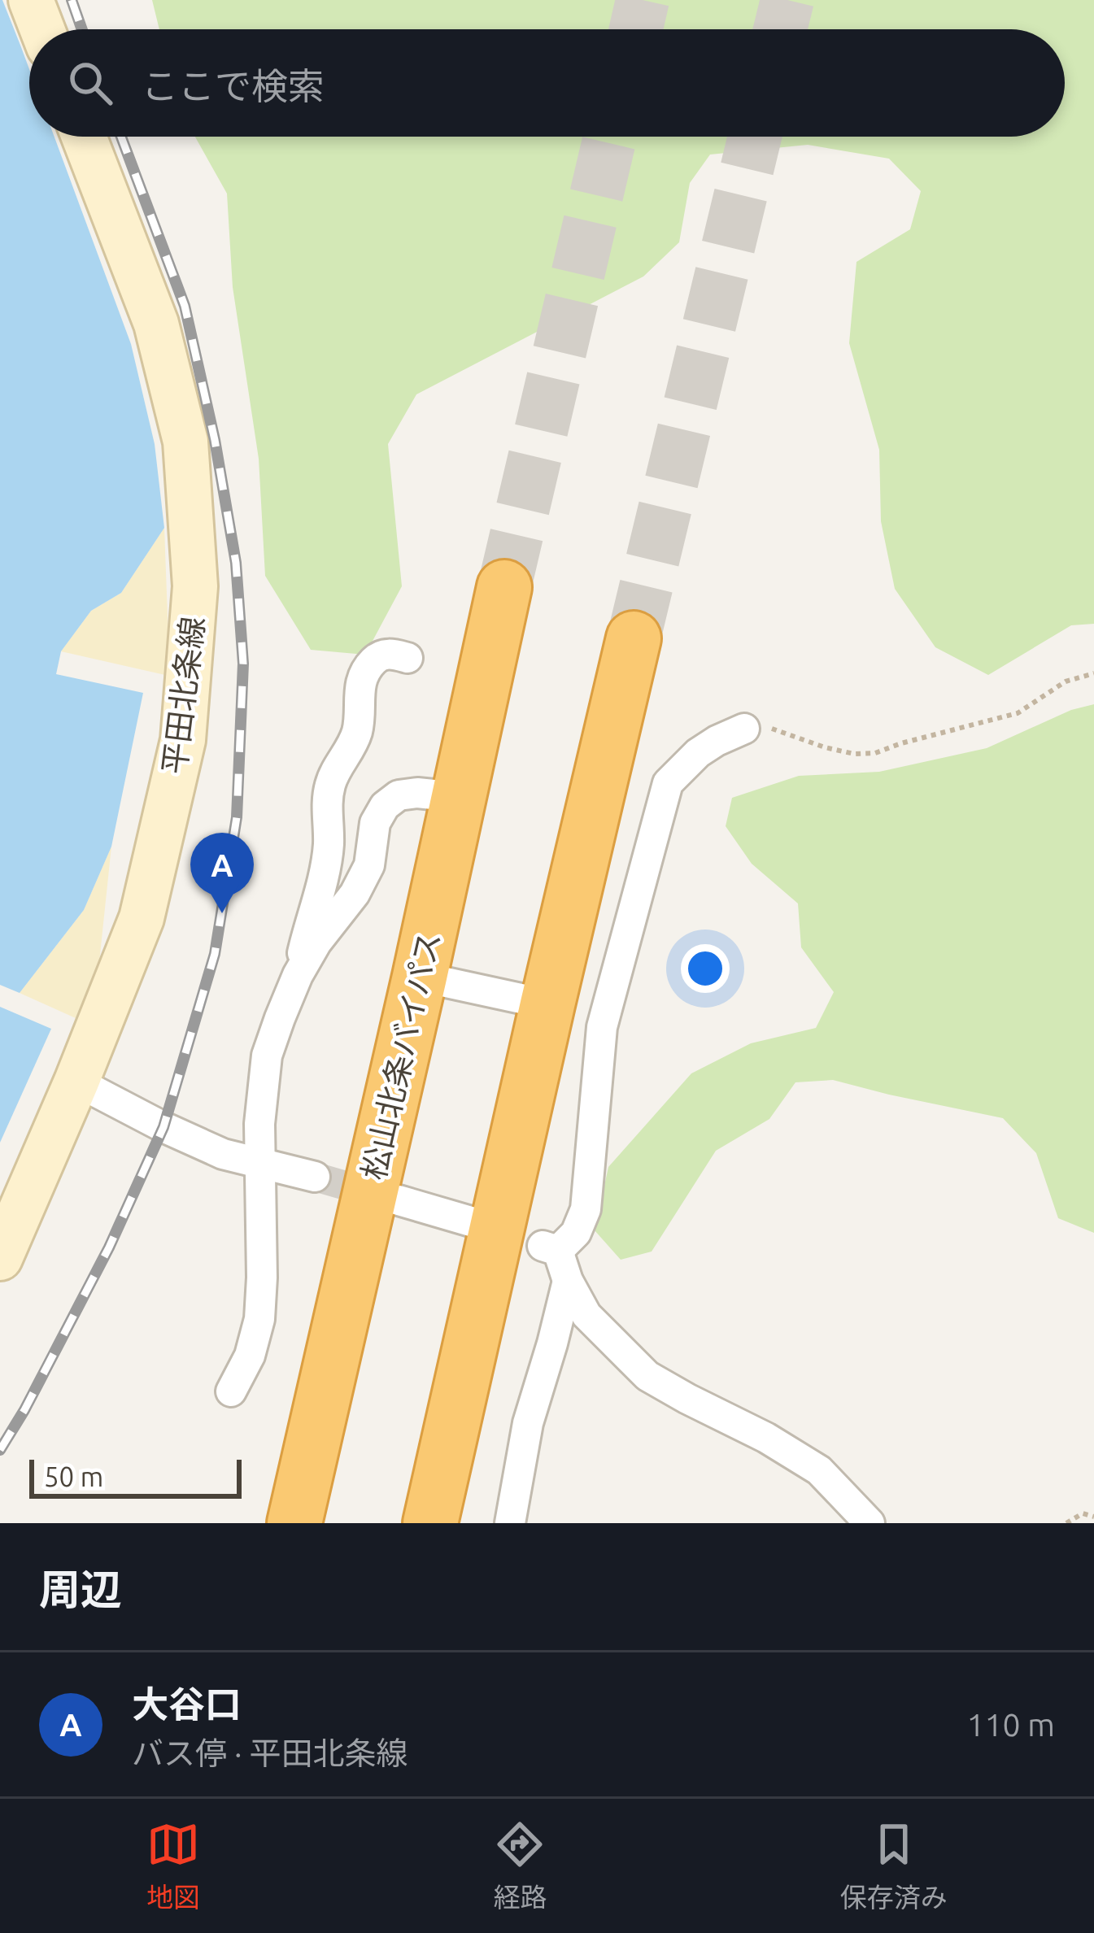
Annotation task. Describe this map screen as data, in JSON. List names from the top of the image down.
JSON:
{
  "streets": {
    "highway": ["松山北条バイパス"],
    "main road": ["平田北条線"]
  },
  "scale_bar": "50 m",
  "page": {
    "search": "ここで検索",
    "pins": "A",
    "scale": "50 m",
    "heading": "周辺",
    "list": [
      {
        "mark": "A",
        "name": "大谷口",
        "note": "バス停 · 平田北条線",
        "value": "110 m"
      }
    ],
    "nav": ["地図", "経路", "保存済み"]
  }
}
